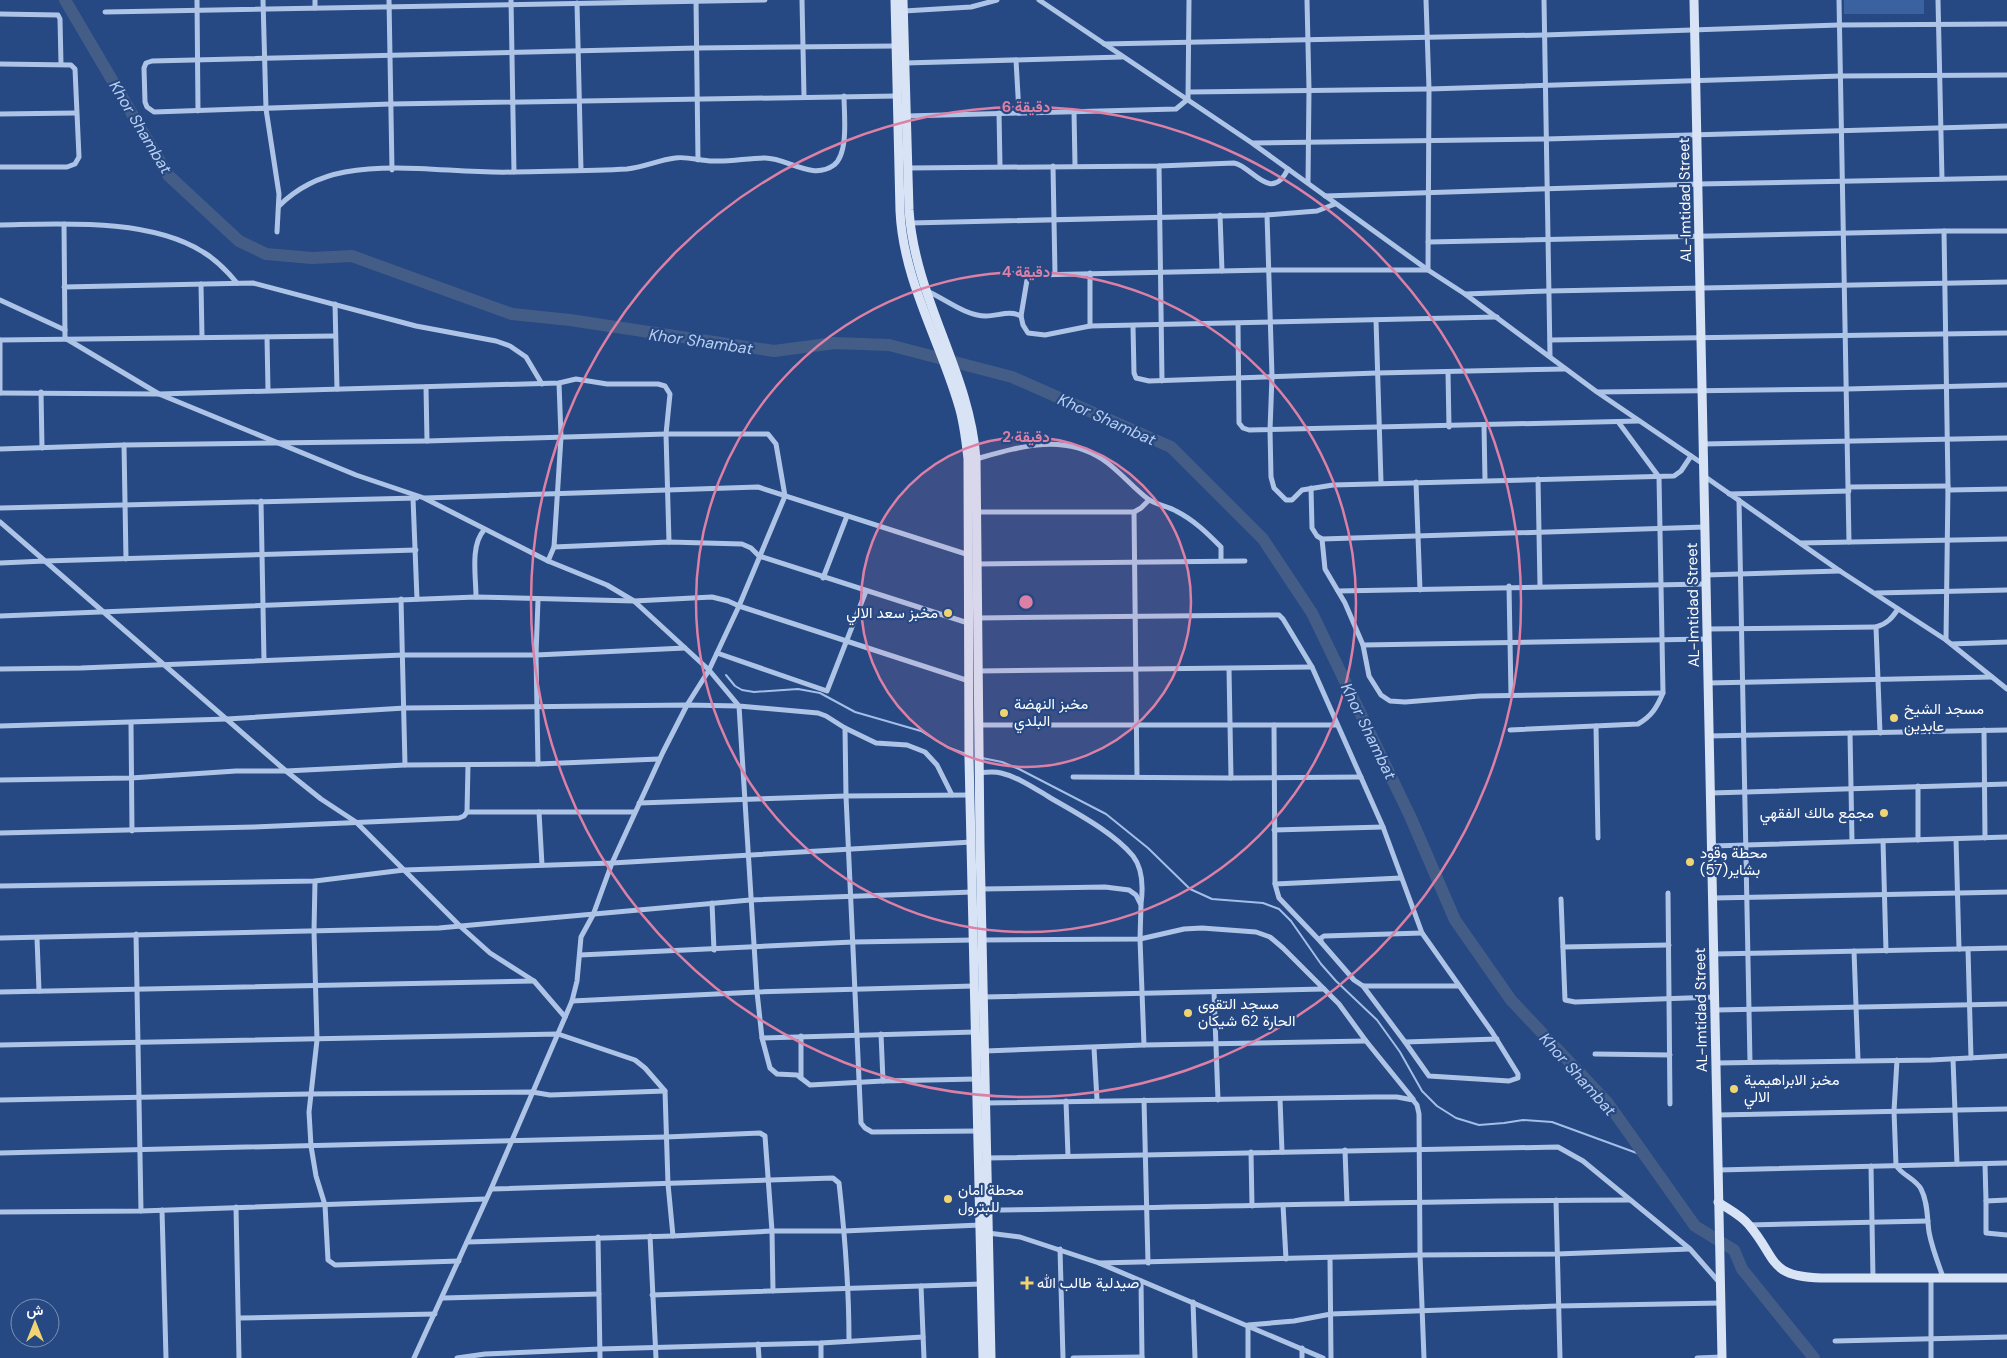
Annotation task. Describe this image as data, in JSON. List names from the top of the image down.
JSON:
{
  "streets": {
    "main road": ["AL-Imtidad Street"]
  },
  "water": ["Khor Shambat"],
  "places": {
    "other": [
      "مخبز سعد الالي",
      "مخبز النهضة البلدي",
      "مسجد الشيخ عابدين",
      "مجمع مالك الفقهي",
      "محطة وقود بشاير(57)",
      "مسجد التقوى الحارة 62 شيكان",
      "مخبز الابراهيمية الالي",
      "محطة امان للبترول"
    ],
    "health": ["صيدلية طالب الله"]
  },
  "north": "top",
  "rings": ["6 دقيقة", "4 دقيقة", "2 دقيقة"]
}
